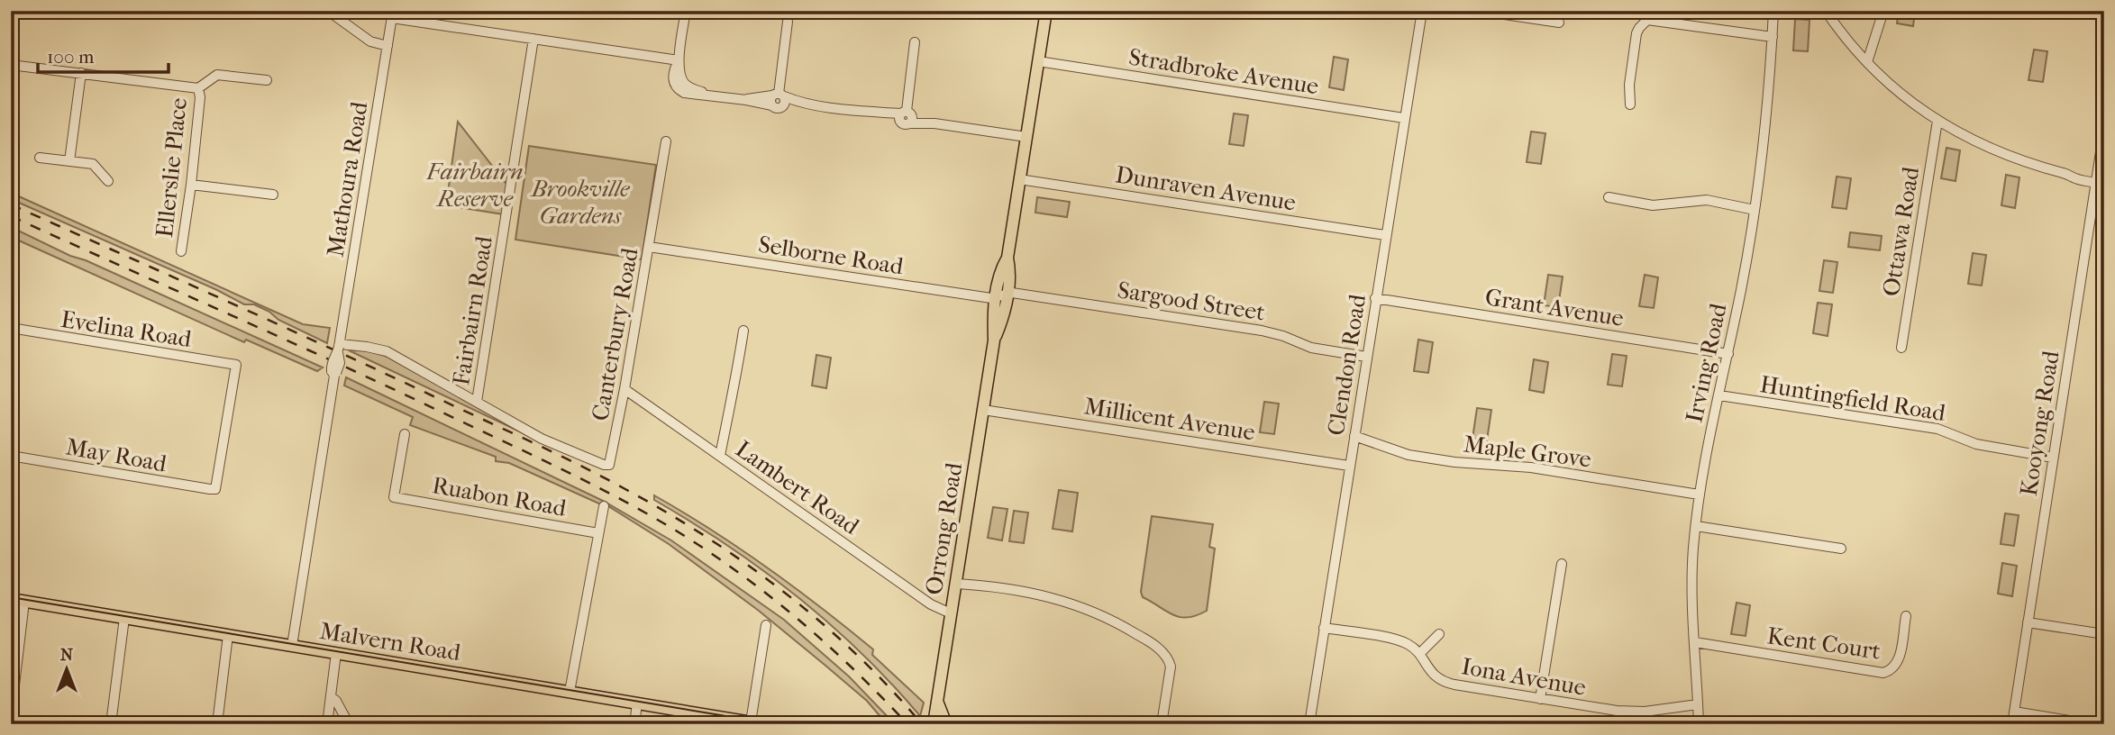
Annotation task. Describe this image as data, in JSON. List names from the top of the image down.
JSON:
{
  "streets": {
    "main road": ["Orrong Road", "Malvern Road"],
    "street": [
      "Stradbroke Avenue",
      "Ellerslie Place",
      "Mathoura Road",
      "Dunraven Avenue",
      "Ottawa Road",
      "Selborne Road",
      "Sargood Street",
      "Grant Avenue",
      "Fairbairn Road",
      "Evelina Road",
      "Canterbury Road",
      "Irving Road",
      "Clendon Road",
      "Huntingfield Road",
      "Millicent Avenue",
      "Kooyong Road",
      "Maple Grove",
      "May Road",
      "Lambert Road",
      "Ruabon Road",
      "Kent Court",
      "Iona Avenue"
    ]
  },
  "crossings": [
    ["Stradbroke Avenue", "Clendon Road"],
    ["Stradbroke Avenue", "Orrong Road"],
    ["Mathoura Road", "Malvern Road"],
    ["Dunraven Avenue", "Clendon Road"],
    ["Dunraven Avenue", "Orrong Road"],
    ["Selborne Road", "Sargood Street"],
    ["Selborne Road", "Canterbury Road"],
    ["Selborne Road", "Orrong Road"],
    ["Sargood Street", "Clendon Road"],
    ["Sargood Street", "Orrong Road"],
    ["Grant Avenue", "Irving Road"],
    ["Grant Avenue", "Clendon Road"],
    ["Fairbairn Road", "Canterbury Road"],
    ["Evelina Road", "May Road"],
    ["Canterbury Road", "Lambert Road"],
    ["Irving Road", "Huntingfield Road"],
    ["Irving Road", "Maple Grove"],
    ["Irving Road", "Kent Court"],
    ["Irving Road", "Iona Avenue"],
    ["Clendon Road", "Millicent Avenue"],
    ["Clendon Road", "Maple Grove"],
    ["Clendon Road", "Iona Avenue"],
    ["Huntingfield Road", "Kooyong Road"],
    ["Millicent Avenue", "Orrong Road"],
    ["Lambert Road", "Orrong Road"]
  ],
  "parks": ["Fairbairn Reserve", "Brookville Gardens"],
  "scale_bar": "100 m",
  "north": "top"
}
